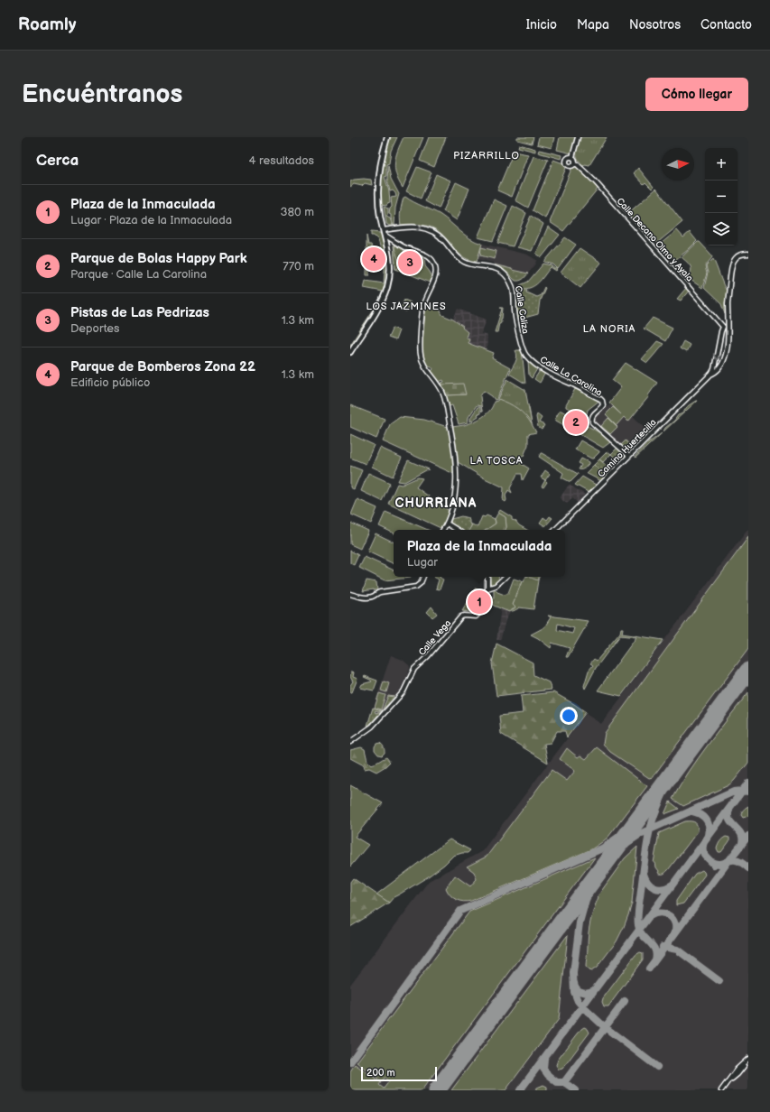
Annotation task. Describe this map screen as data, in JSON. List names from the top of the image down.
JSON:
{
  "streets": {
    "street": [
      "Calle Decano Olmo y Ayala",
      "Calle Caliza",
      "Calle La Carolina",
      "Camino Huertecilla",
      "Calle Vega"
    ]
  },
  "crossings": [
    ["Calle Caliza", "Calle La Carolina"],
    ["Calle La Carolina", "Camino Huertecilla"]
  ],
  "one_way": ["Calle Caliza"],
  "districts": [
    "PIZARRILLO",
    "LOS JAZMINES",
    "LA NORIA",
    "LA TOSCA",
    "CHURRIANA"
  ],
  "scale_bar": "200 m",
  "north": "right",
  "page": {
    "header": "Roamly",
    "nav": [
      "Inicio",
      "Mapa",
      "Nosotros",
      "Contacto"
    ],
    "buttons": "Cómo llegar",
    "title": "Encuéntranos",
    "heading": ["Cerca", "4 resultados"],
    "map_buttons": ["+", "−"],
    "list": [
      {
        "mark": "1",
        "name": "Plaza de la Inmaculada",
        "note": "Lugar · Plaza de la Inmaculada",
        "value": "380 m"
      },
      {
        "mark": "2",
        "name": "Parque de Bolas Happy Park",
        "note": "Parque · Calle La Carolina",
        "value": "770 m"
      },
      {
        "mark": "3",
        "name": "Pistas de Las Pedrizas",
        "note": "Deportes",
        "value": "1.3 km"
      },
      {
        "mark": "4",
        "name": "Parque de Bomberos Zona 22",
        "note": "Edificio público",
        "value": "1.3 km"
      }
    ],
    "pins": [
      "4",
      "3",
      "2",
      "1"
    ],
    "popup": ["Plaza de la Inmaculada", "Lugar"],
    "scale": "200 m"
  }
}
